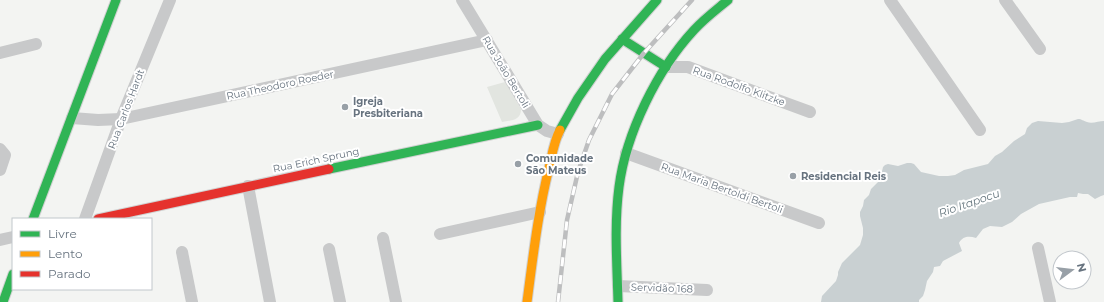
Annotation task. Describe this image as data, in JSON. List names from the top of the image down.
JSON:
{
  "streets": {
    "main road": ["Rua Erich Sprung"],
    "street": [
      "Rua João Bertoli",
      "Rua Theodoro Roeder",
      "Rua Rodolfo Klitzke",
      "Rua Carlos Hardt",
      "Rua Maria Bertoldi Bertoli",
      "Servidão 168"
    ]
  },
  "crossings": [
    ["Rua João Bertoli", "Rua Theodoro Roeder"],
    ["Rua João Bertoli", "Rua Erich Sprung"],
    ["Rua Theodoro Roeder", "Rua Carlos Hardt"]
  ],
  "water": ["Rio Itapocu"],
  "places": ["Igreja Presbiteriana", "Comunidade São Mateus", "Residencial Reis"],
  "legend": ["Livre", "Lento", "Parado"],
  "north": "right"
}
